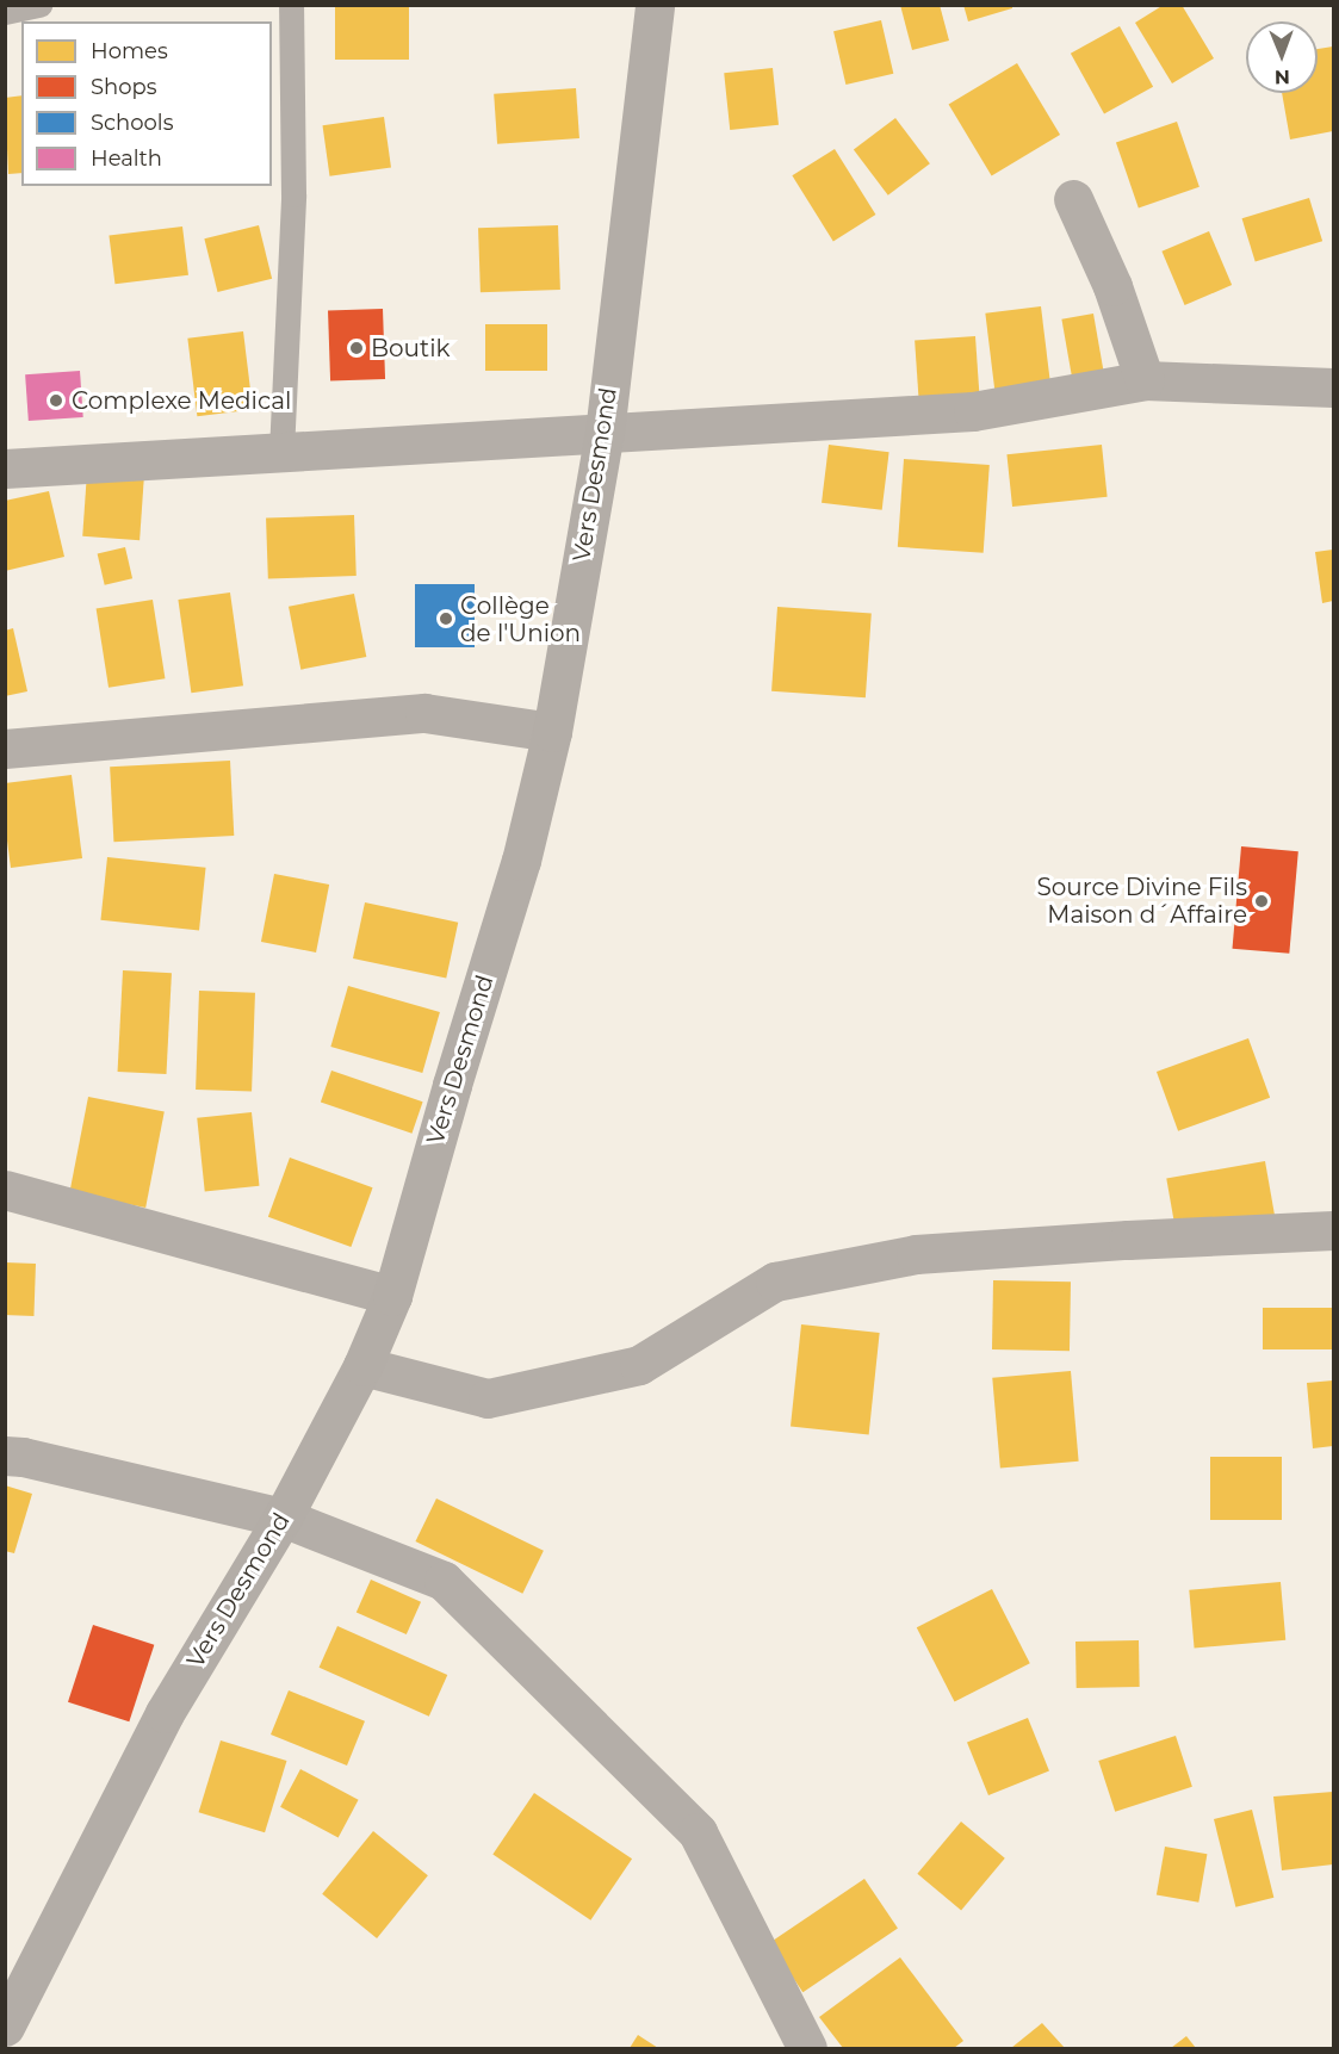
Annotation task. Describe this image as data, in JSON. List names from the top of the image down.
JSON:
{
  "streets": {
    "main road": ["Vers Desmond"]
  },
  "places": [
    "Boutik",
    "Complexe Medical",
    "Collège de l'Union",
    "Source Divine Fils Maison d´Affaire"
  ],
  "legend": [
    "Homes",
    "Shops",
    "Schools",
    "Health"
  ],
  "north": "bottom"
}
